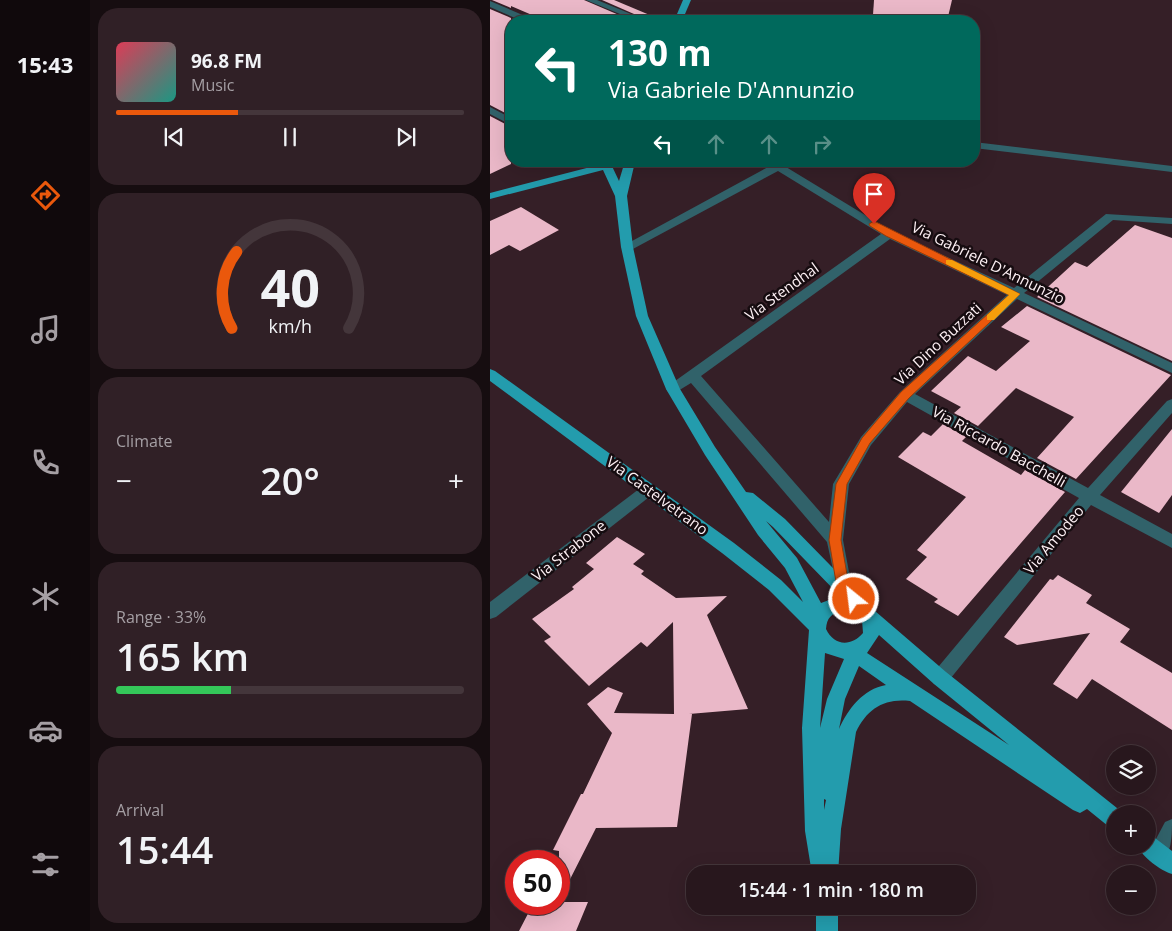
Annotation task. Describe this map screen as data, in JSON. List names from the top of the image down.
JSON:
{
  "streets": {
    "main road": ["Via Castelvetrano"],
    "street": [
      "Via Gabriele D'Annunzio",
      "Via Stendhal",
      "Via Dino Buzzati",
      "Via Riccardo Bacchelli",
      "Via Amodeo",
      "Via Strabone"
    ]
  },
  "crossings": [
    ["Via Gabriele D'Annunzio", "Via Stendhal"],
    ["Via Gabriele D'Annunzio", "Via Dino Buzzati"],
    ["Via Dino Buzzati", "Via Riccardo Bacchelli"],
    ["Via Riccardo Bacchelli", "Via Amodeo"],
    ["Via Castelvetrano", "Via Strabone"]
  ],
  "page": {
    "tabs": "15:43",
    "turn": ["130 m", "Via Gabriele D'Annunzio"],
    "song": ["96.8 FM", "Music"],
    "tile": [
      "Climate",
      ["Range · 33%", "165 km"],
      ["Arrival", "15:44"]
    ],
    "heat": ["−", "20°", "+"],
    "map_buttons": ["+", "−"],
    "limit": "50",
    "trip": "15:44 · 1 min · 180 m",
    "gauge": ["40", "km/h"]
  }
}
